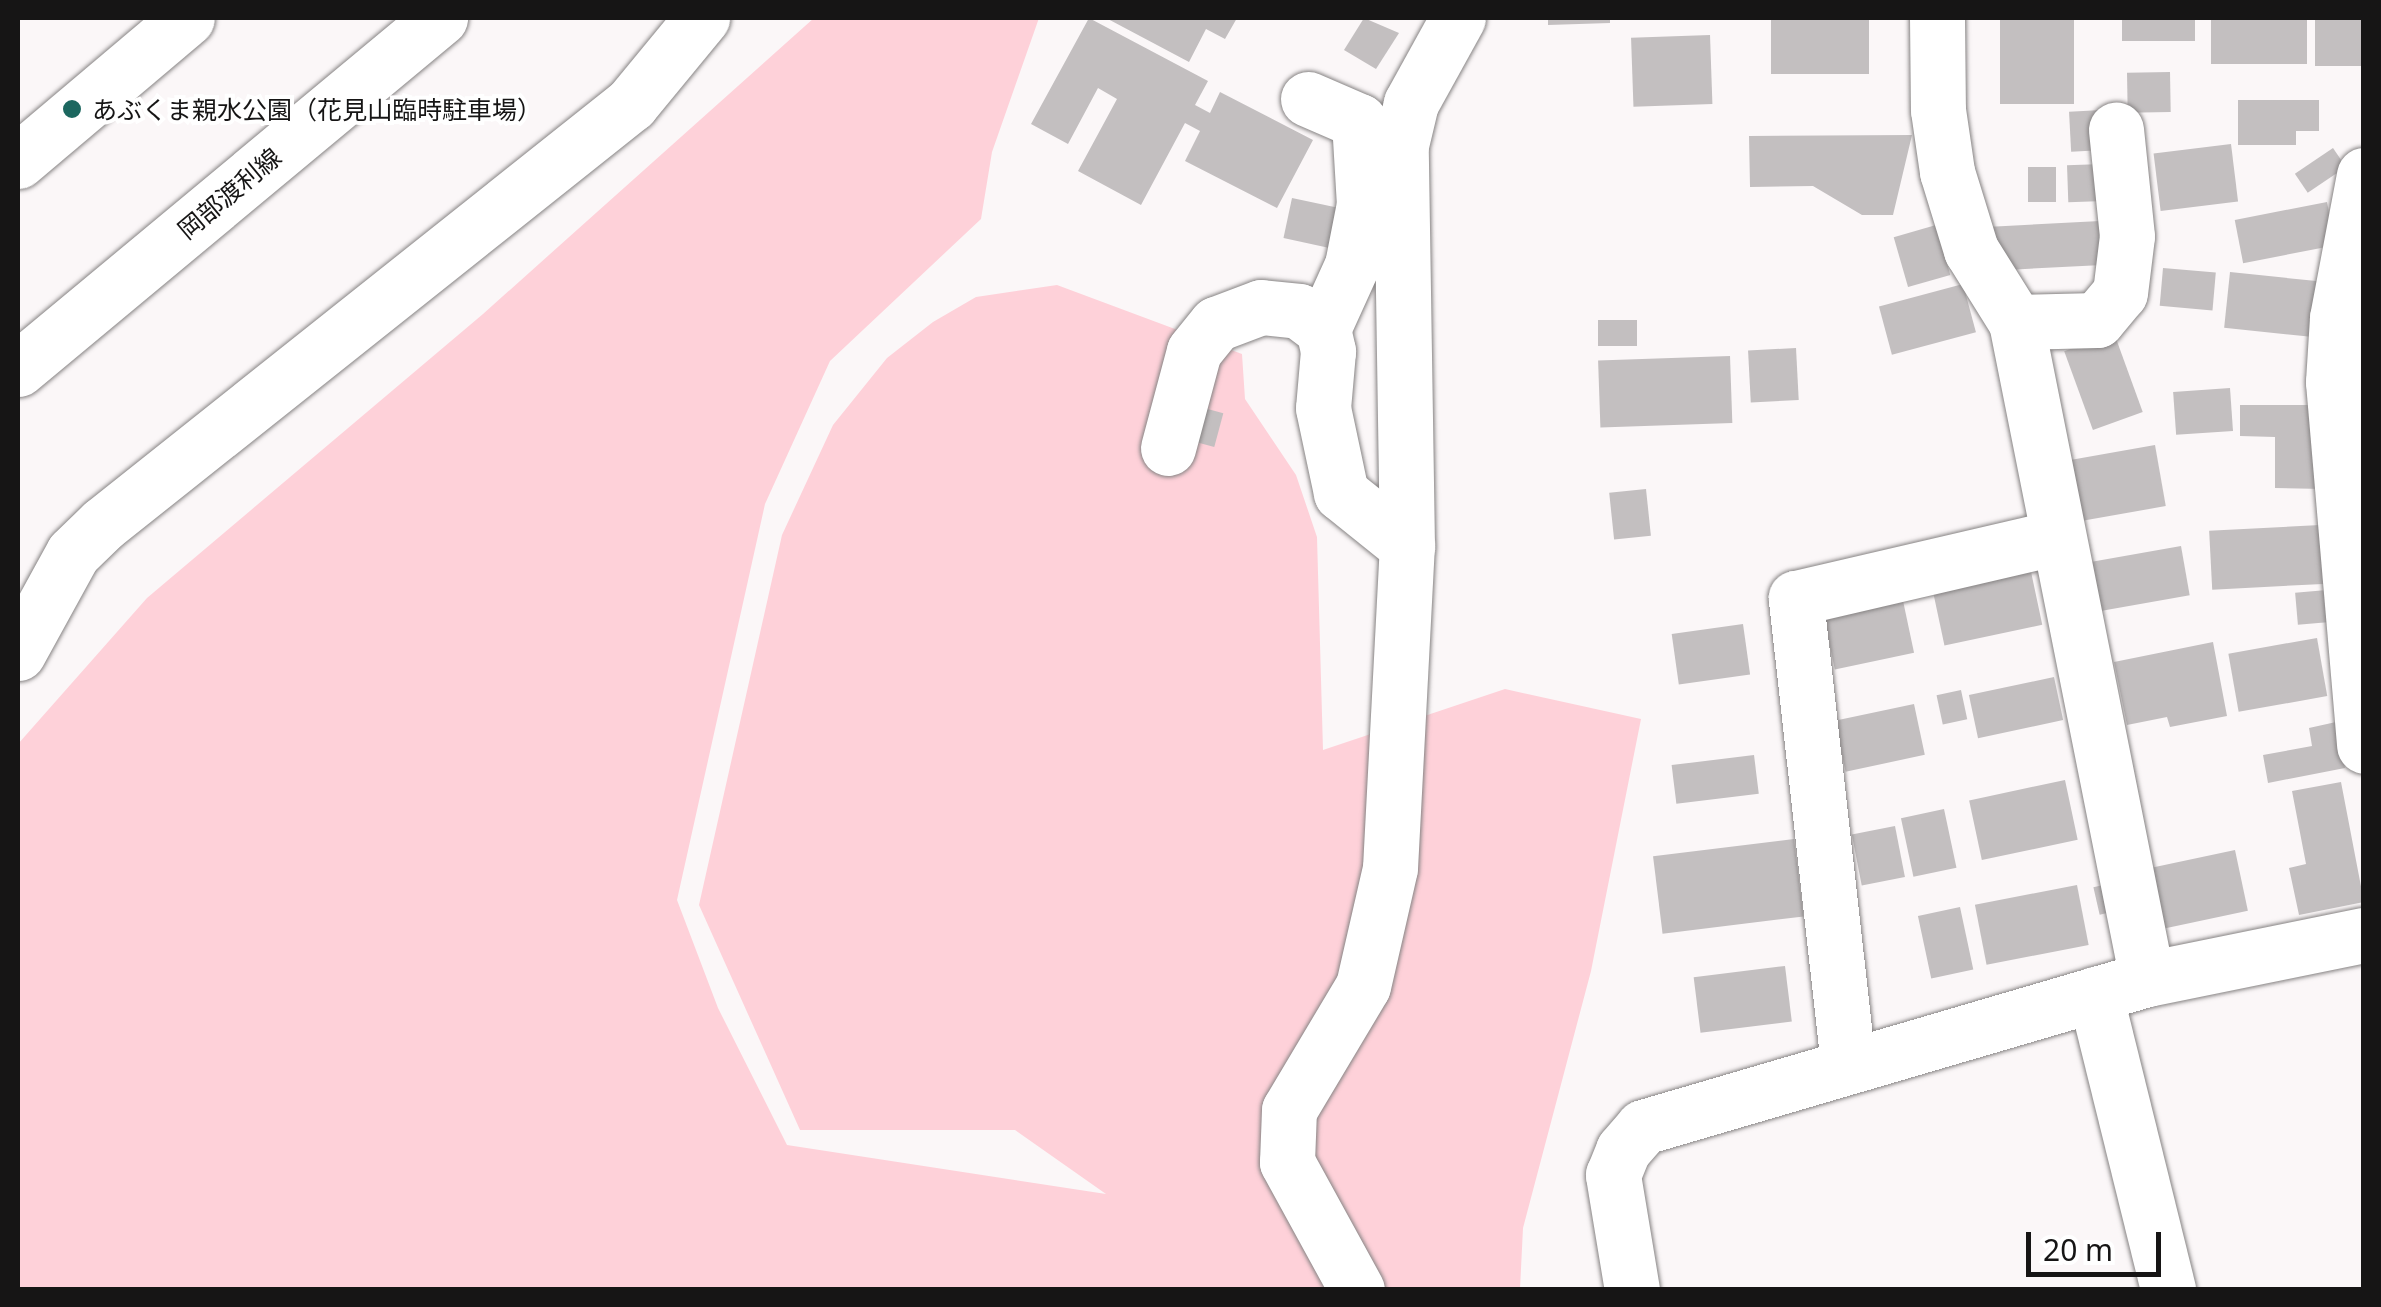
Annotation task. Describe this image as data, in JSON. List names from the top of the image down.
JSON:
{
  "streets": {
    "street": ["岡部渡利線"]
  },
  "places": ["あぶくま親水公園（花見山臨時駐車場）"],
  "scale_bar": "20 m"
}
